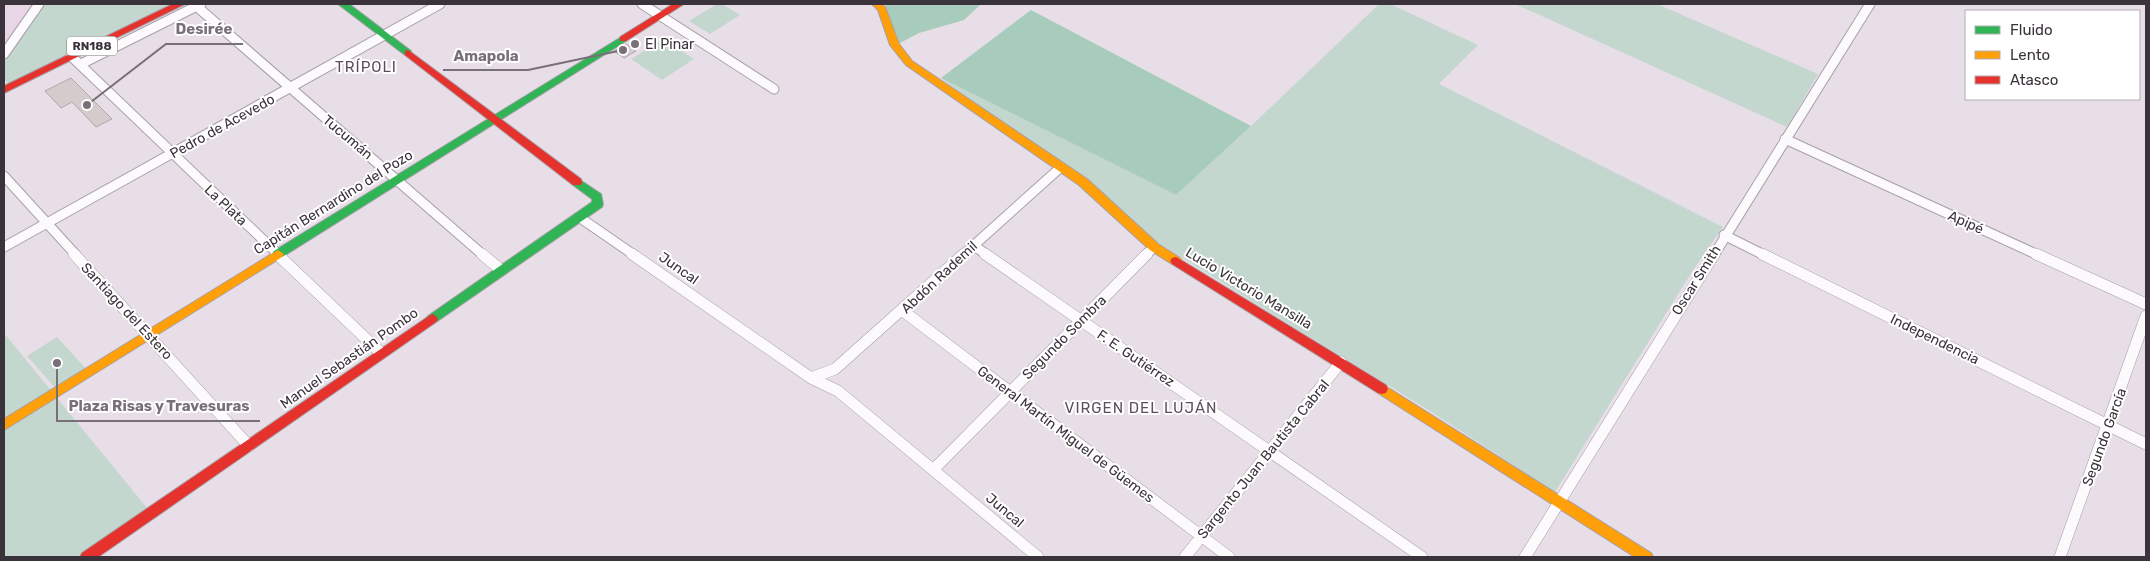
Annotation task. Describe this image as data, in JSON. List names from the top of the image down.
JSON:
{
  "streets": {
    "street": [
      "RN188",
      "Pedro de Acevedo",
      "Tucumán",
      "Capitán Bernardino del Pozo",
      "La Plata",
      "Apipé",
      "Juncal",
      "Abdón Rademil",
      "Oscar Smith",
      "Lucio Victorio Mansilla",
      "Santiago del Estero",
      "Segundo Sombra",
      "Independencia",
      "Manuel Sebastián Pombo",
      "F. E. Gutiérrez",
      "General Martín Miguel de Güemes",
      "Segundo García",
      "Sargento Juan Bautista Cabral"
    ]
  },
  "crossings": [
    ["RN188", "La Plata"],
    ["Pedro de Acevedo", "Tucumán"],
    ["Pedro de Acevedo", "La Plata"],
    ["Pedro de Acevedo", "Santiago del Estero"],
    ["Tucumán", "Capitán Bernardino del Pozo"],
    ["Tucumán", "Manuel Sebastián Pombo"],
    ["Capitán Bernardino del Pozo", "La Plata"],
    ["Capitán Bernardino del Pozo", "Santiago del Estero"],
    ["La Plata", "Manuel Sebastián Pombo"],
    ["Apipé", "Oscar Smith"],
    ["Juncal", "Abdón Rademil"],
    ["Juncal", "Segundo Sombra"],
    ["Juncal", "Manuel Sebastián Pombo"],
    ["Abdón Rademil", "Lucio Victorio Mansilla"],
    ["Abdón Rademil", "F. E. Gutiérrez"],
    ["Abdón Rademil", "General Martín Miguel de Güemes"],
    ["Oscar Smith", "Lucio Victorio Mansilla"],
    ["Oscar Smith", "Independencia"],
    ["Lucio Victorio Mansilla", "Segundo Sombra"],
    ["Lucio Victorio Mansilla", "Sargento Juan Bautista Cabral"],
    ["Santiago del Estero", "Manuel Sebastián Pombo"],
    ["Segundo Sombra", "F. E. Gutiérrez"],
    ["Segundo Sombra", "General Martín Miguel de Güemes"],
    ["Independencia", "Segundo García"],
    ["F. E. Gutiérrez", "Sargento Juan Bautista Cabral"],
    ["General Martín Miguel de Güemes", "Sargento Juan Bautista Cabral"]
  ],
  "districts": ["TRÍPOLI", "VIRGEN DEL LUJÁN"],
  "places": [
    "El Pinar",
    "Amapola",
    "Desirée",
    "Plaza Risas y Travesuras"
  ],
  "legend": ["Fluido", "Lento", "Atasco"]
}
